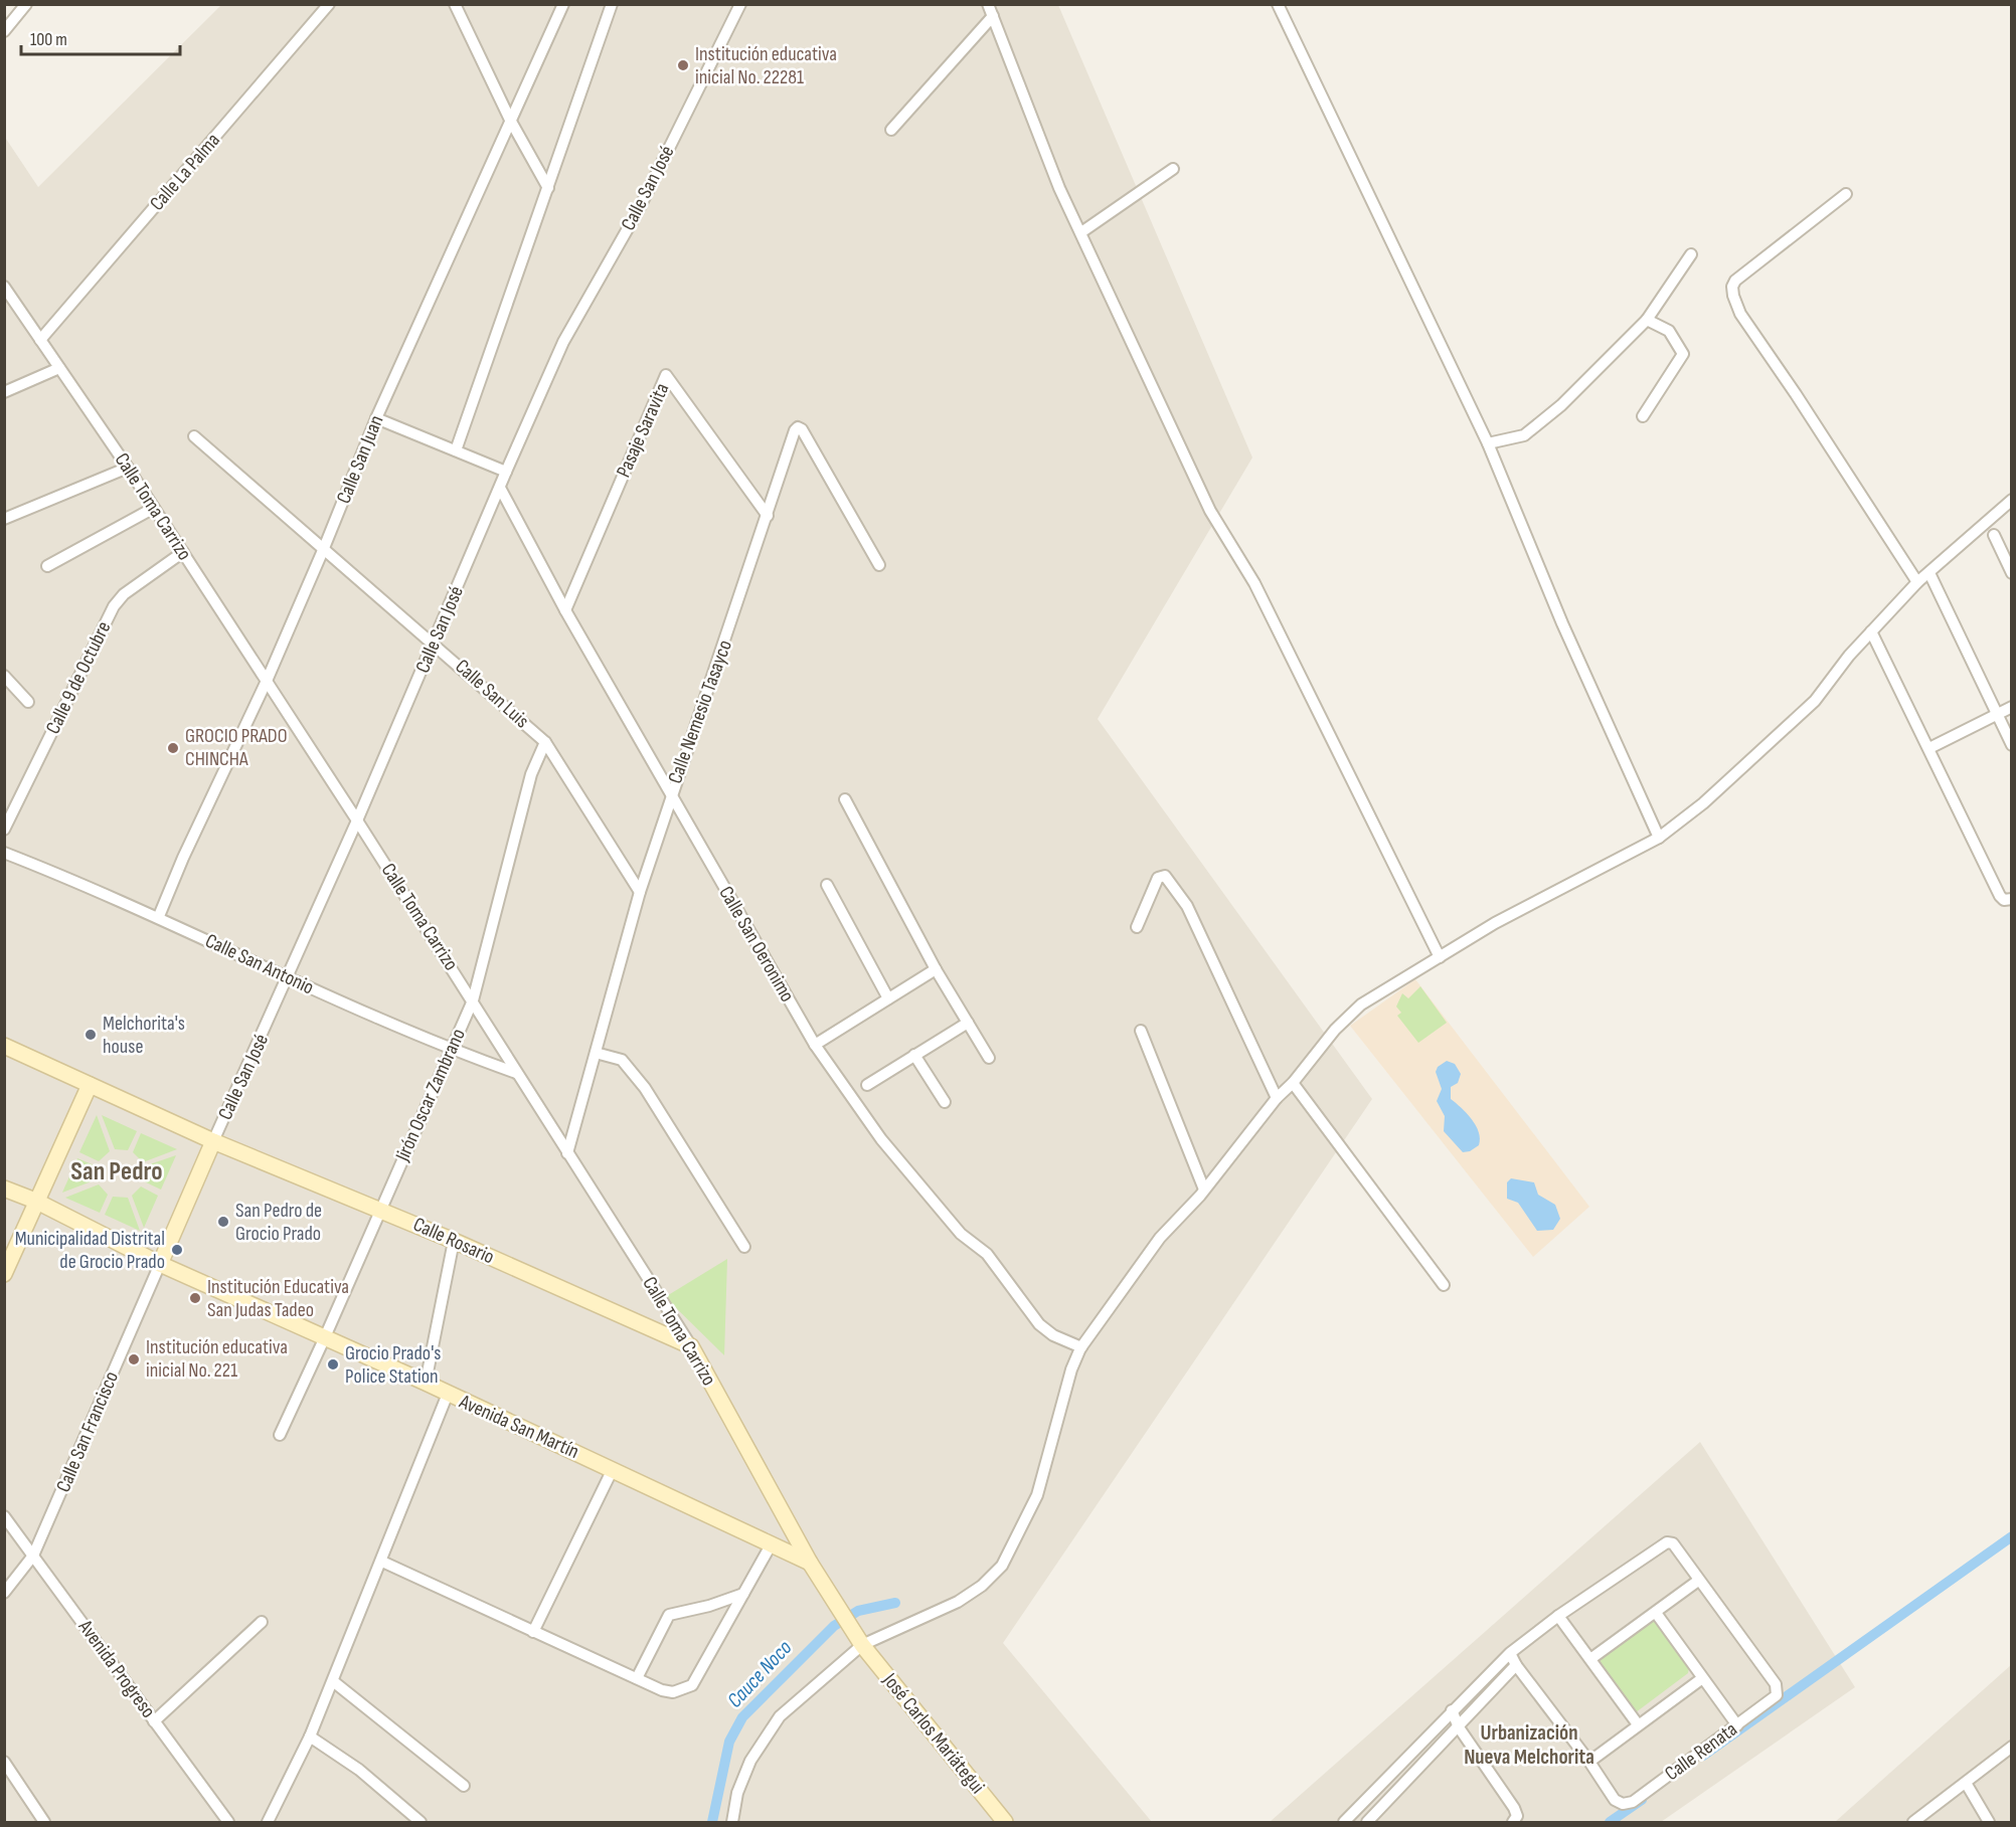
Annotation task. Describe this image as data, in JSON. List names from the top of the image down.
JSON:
{
  "streets": {
    "main road": [
      "Calle San José",
      "Calle Toma Carrizo",
      "Calle Rosario",
      "Avenida San Martín",
      "José Carlos Mariátegui"
    ],
    "street": [
      "Calle La Palma",
      "Pasaje Saravita",
      "Calle San Juan",
      "Calle 9 de Octubre",
      "Calle San Luis",
      "Calle Nemesio Tasayco",
      "Calle San Oeronimo",
      "Calle San Antonio",
      "Jirón Oscar Zambrano",
      "Calle San Francisco",
      "Avenida Progreso",
      "Calle Renata"
    ]
  },
  "crossings": [
    ["Calle La Palma", "Calle Toma Carrizo"],
    ["Calle San José", "Calle Toma Carrizo"],
    ["Calle San José", "Calle San Luis"],
    ["Calle San José", "Calle San Oeronimo"],
    ["Calle San José", "Calle San Antonio"],
    ["Calle San José", "Calle Rosario"],
    ["Calle San José", "Avenida San Martín"],
    ["Calle San José", "Calle San Francisco"],
    ["Pasaje Saravita", "Calle Nemesio Tasayco"],
    ["Pasaje Saravita", "Calle San Oeronimo"],
    ["Calle San Juan", "Calle Toma Carrizo"],
    ["Calle San Juan", "Calle San Luis"],
    ["Calle San Juan", "Calle San Antonio"],
    ["Calle Toma Carrizo", "Calle 9 de Octubre"],
    ["Calle Toma Carrizo", "Calle Nemesio Tasayco"],
    ["Calle Toma Carrizo", "Calle San Antonio"],
    ["Calle Toma Carrizo", "Jirón Oscar Zambrano"],
    ["Calle Toma Carrizo", "Calle Rosario"],
    ["Calle Toma Carrizo", "Avenida San Martín"],
    ["Calle Toma Carrizo", "José Carlos Mariátegui"],
    ["Calle San Luis", "Calle Nemesio Tasayco"],
    ["Calle San Luis", "Jirón Oscar Zambrano"],
    ["Calle Nemesio Tasayco", "Calle San Oeronimo"],
    ["Calle San Antonio", "Jirón Oscar Zambrano"],
    ["Jirón Oscar Zambrano", "Calle Rosario"],
    ["Jirón Oscar Zambrano", "Avenida San Martín"],
    ["Avenida San Martín", "Calle San Francisco"],
    ["Calle San Francisco", "Avenida Progreso"]
  ],
  "districts": ["San Pedro", "Urbanización Nueva Melchorita"],
  "water": ["Cauce Noco"],
  "places": [
    "Institución educativa inicial No. 22281",
    "GROCIO PRADO CHINCHA",
    "Melchorita's house",
    "San Pedro de Grocio Prado",
    "Municipalidad Distrital de Grocio Prado",
    "Institución Educativa San Judas Tadeo",
    "Institución educativa inicial No. 221",
    "Grocio Prado's Police Station"
  ],
  "scale_bar": "100 m"
}
